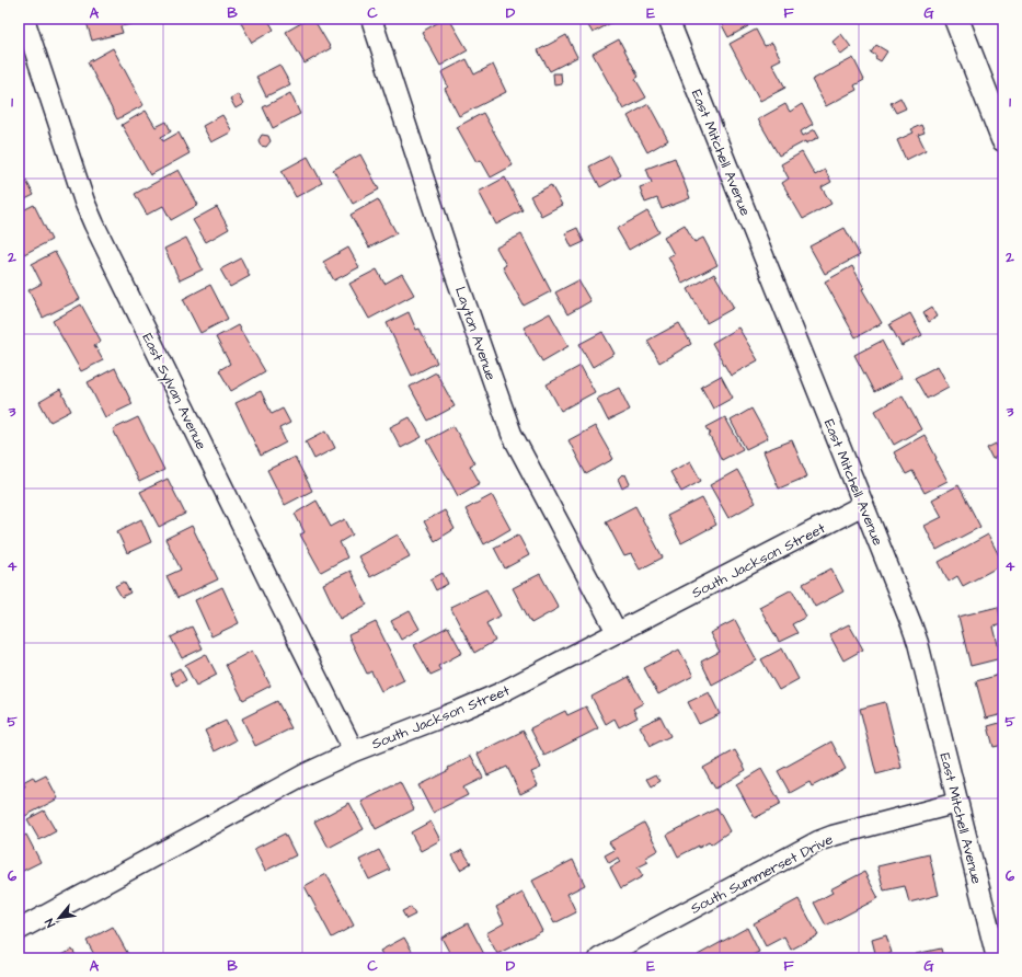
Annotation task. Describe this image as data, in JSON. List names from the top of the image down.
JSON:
{
  "streets": {
    "street": [
      "East Mitchell Avenue",
      "Layton Avenue",
      "East Sylvan Avenue",
      "South Jackson Street",
      "South Summerset Drive"
    ]
  },
  "crossings": [
    ["East Mitchell Avenue", "South Jackson Street"],
    ["East Mitchell Avenue", "South Summerset Drive"],
    ["Layton Avenue", "South Jackson Street"],
    ["East Sylvan Avenue", "South Jackson Street"]
  ],
  "north": "bottom left",
  "grid": {
    "columns": [
      "A",
      "B",
      "C",
      "D",
      "E",
      "F",
      "G"
    ],
    "rows": [
      "1",
      "2",
      "3",
      "4",
      "5",
      "6"
    ]
  }
}
